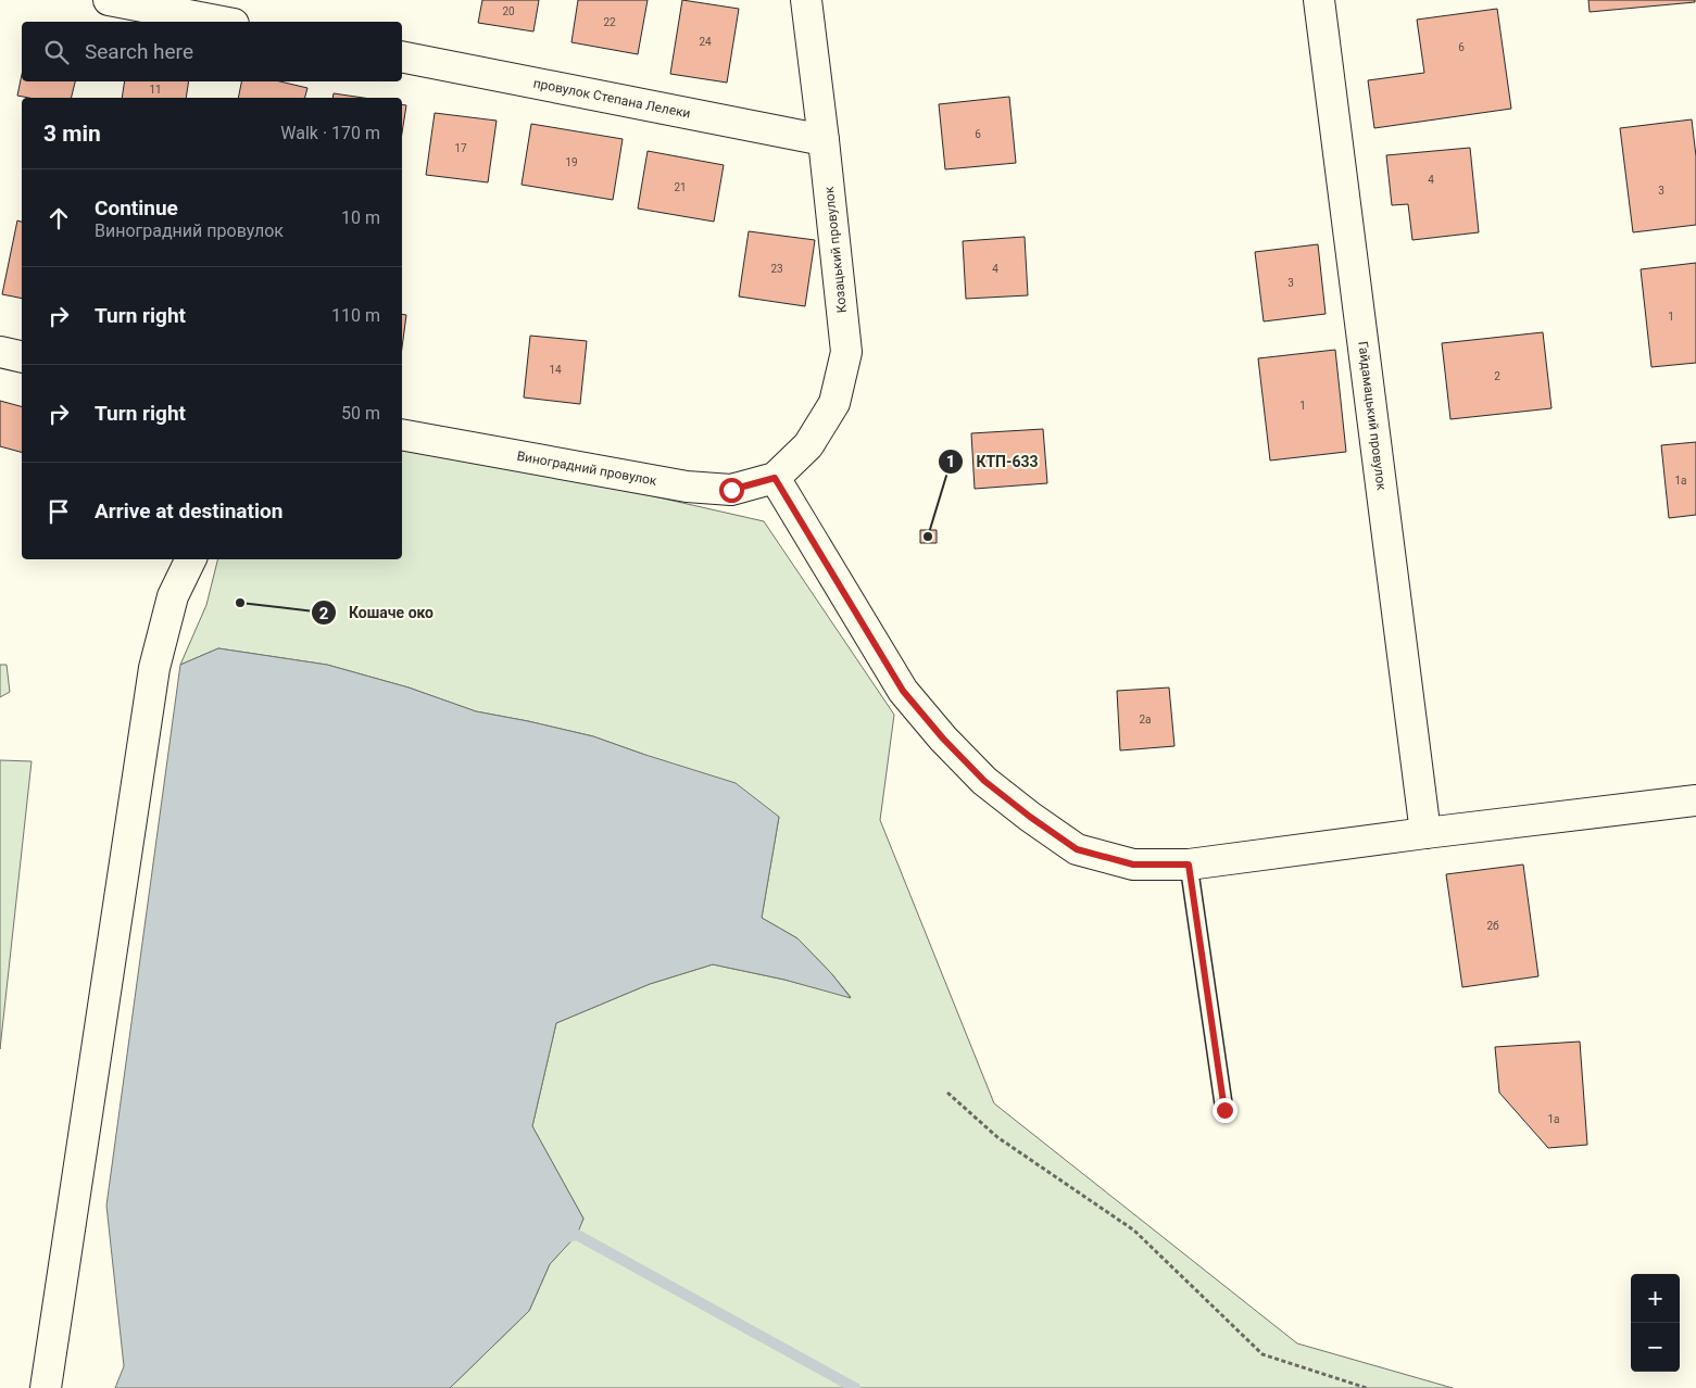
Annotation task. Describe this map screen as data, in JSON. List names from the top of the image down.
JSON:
{
  "streets": {
    "street": [
      "провулок Степана Лелеки",
      "Козацький провулок",
      "Гайдамацький провулок",
      "Виноградний провулок"
    ]
  },
  "crossings": [
    ["провулок Степана Лелеки", "Козацький провулок"],
    ["Козацький провулок", "Виноградний провулок"]
  ],
  "places": ["КТП-633", "Кошаче око"],
  "house_numbers": [
    "20",
    "22",
    "24",
    "6",
    "11",
    "6",
    "17",
    "19",
    "4",
    "21",
    "3",
    "23",
    "4",
    "3",
    "1",
    "14",
    "2",
    "1",
    "1а",
    "2а",
    "2б",
    "1а"
  ],
  "page": {
    "search": "Search here",
    "heading": ["3 min", "Walk · 170 m"],
    "list": [
      ["Continue", "Виноградний провулок", "10 m"],
      ["Turn right", "110 m"],
      ["Turn right", "50 m"],
      "Arrive at destination"
    ],
    "map_buttons": ["+", "−"]
  }
}
